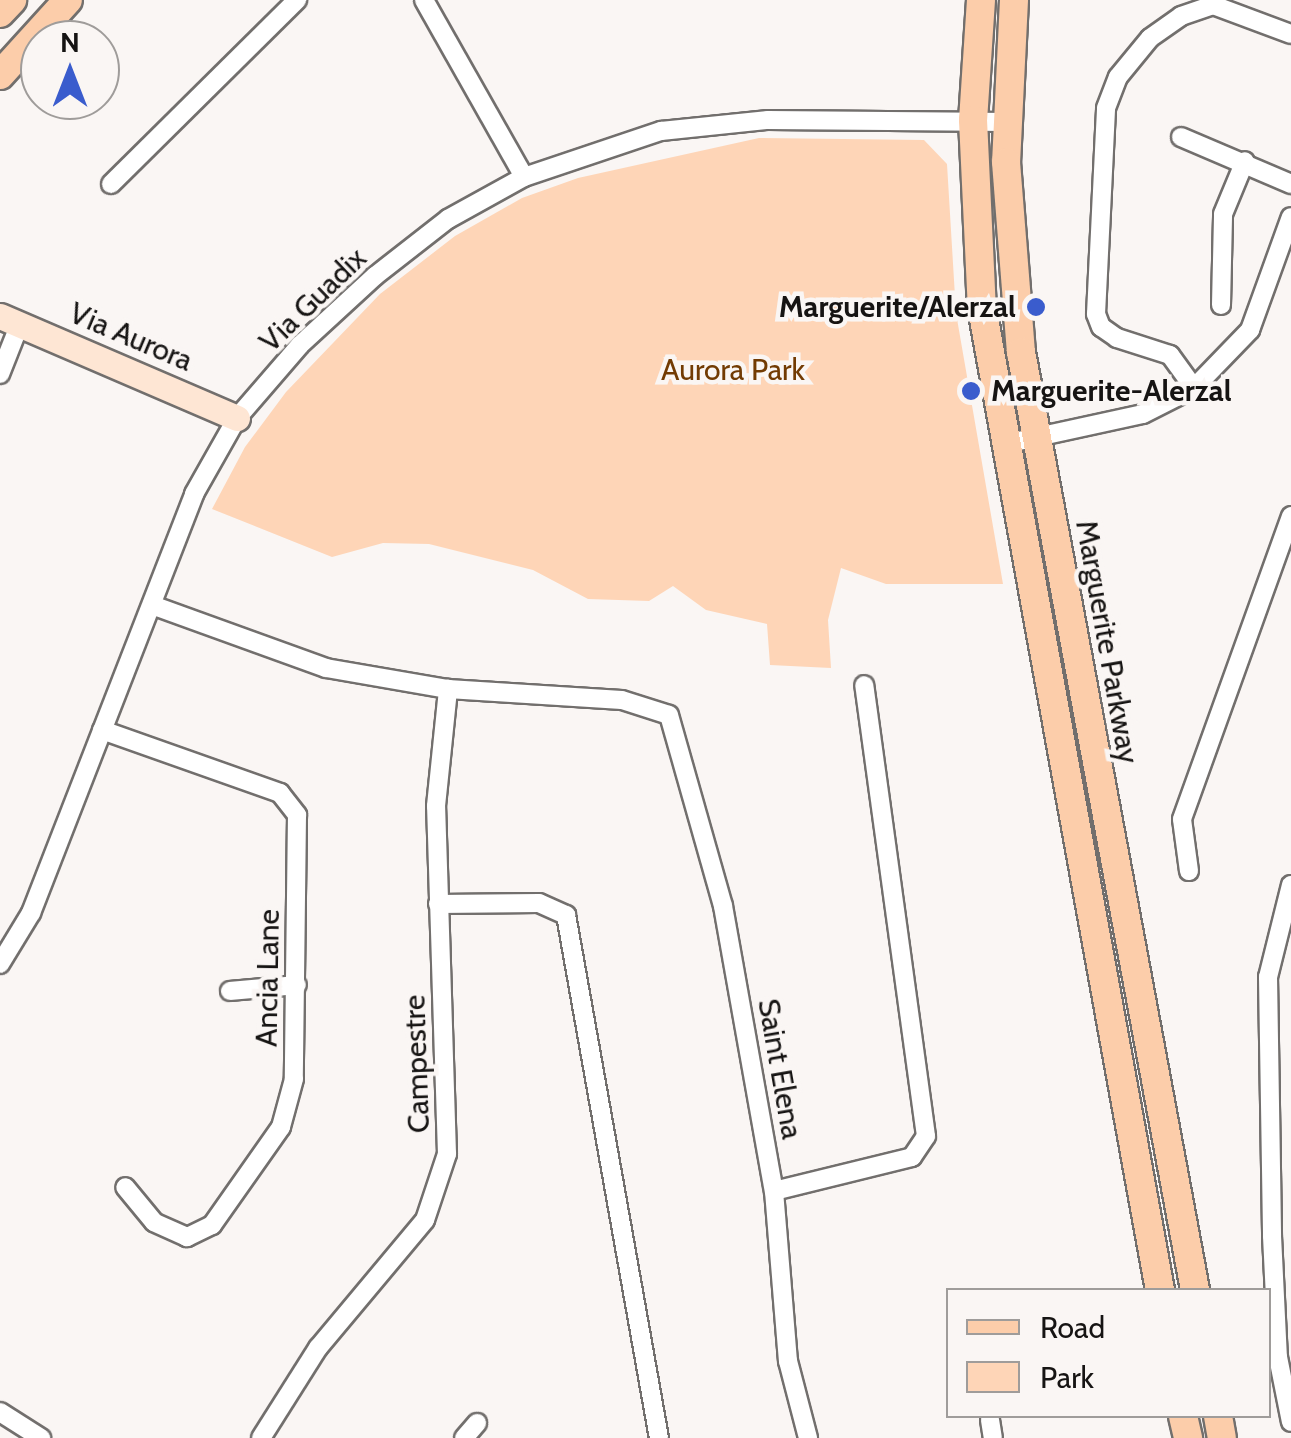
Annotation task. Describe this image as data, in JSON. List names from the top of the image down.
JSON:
{
  "streets": {
    "main road": ["Marguerite Parkway"],
    "street": [
      "Via Guadix",
      "Via Aurora",
      "Ancia Lane",
      "Campestre",
      "Saint Elena"
    ]
  },
  "crossings": [
    ["Via Guadix", "Via Aurora"],
    ["Via Guadix", "Marguerite Parkway"],
    ["Via Guadix", "Ancia Lane"],
    ["Campestre", "Saint Elena"]
  ],
  "parks": ["Aurora Park"],
  "places": ["Marguerite/Alerzal", "Marguerite-Alerzal"],
  "legend": ["Road", "Park"],
  "north": "top"
}
